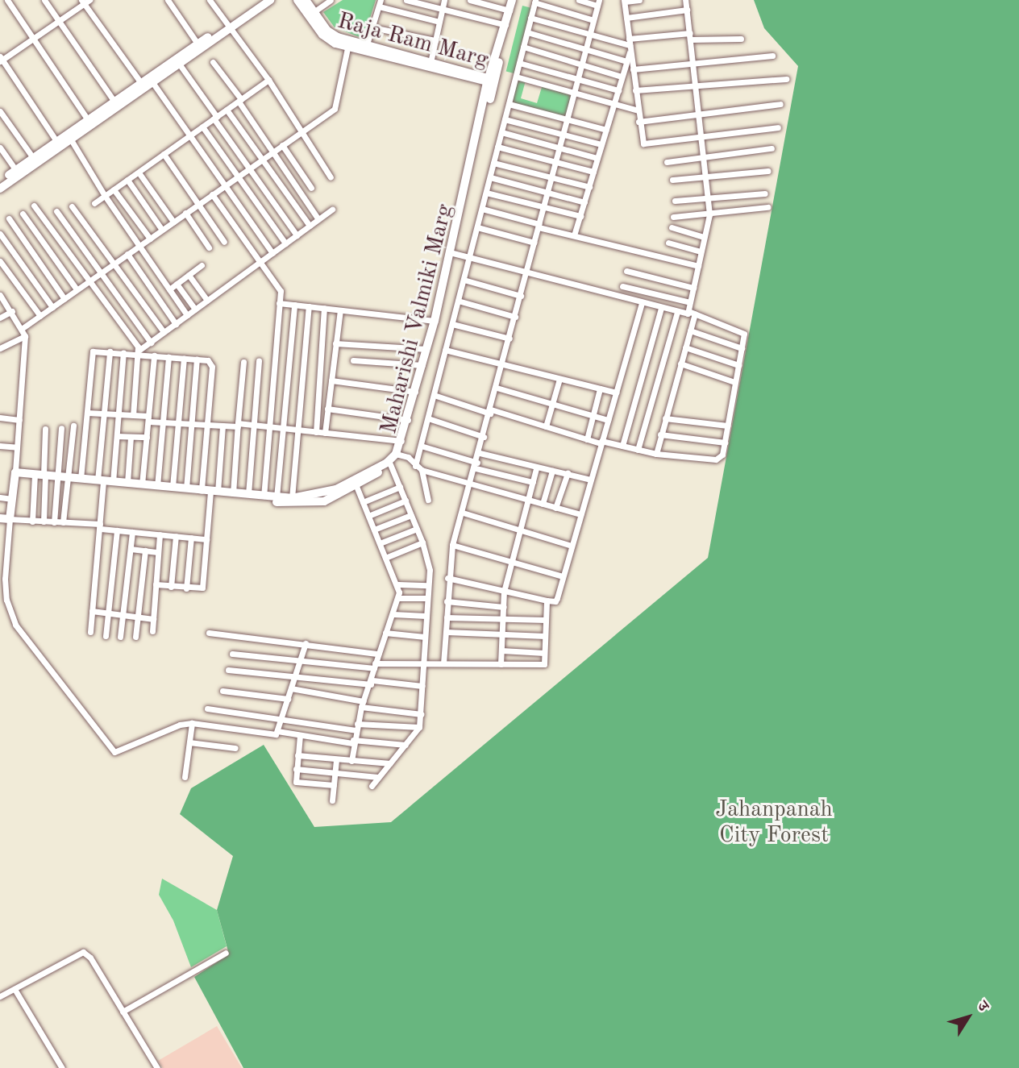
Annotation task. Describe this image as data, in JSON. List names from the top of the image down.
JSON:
{
  "streets": {
    "street": ["Raja Ram Marg", "Maharishi Valmiki Marg"]
  },
  "crossings": [
    ["Raja Ram Marg", "Maharishi Valmiki Marg"]
  ],
  "parks": ["Jahanpanah City Forest"],
  "north": "top right"
}
